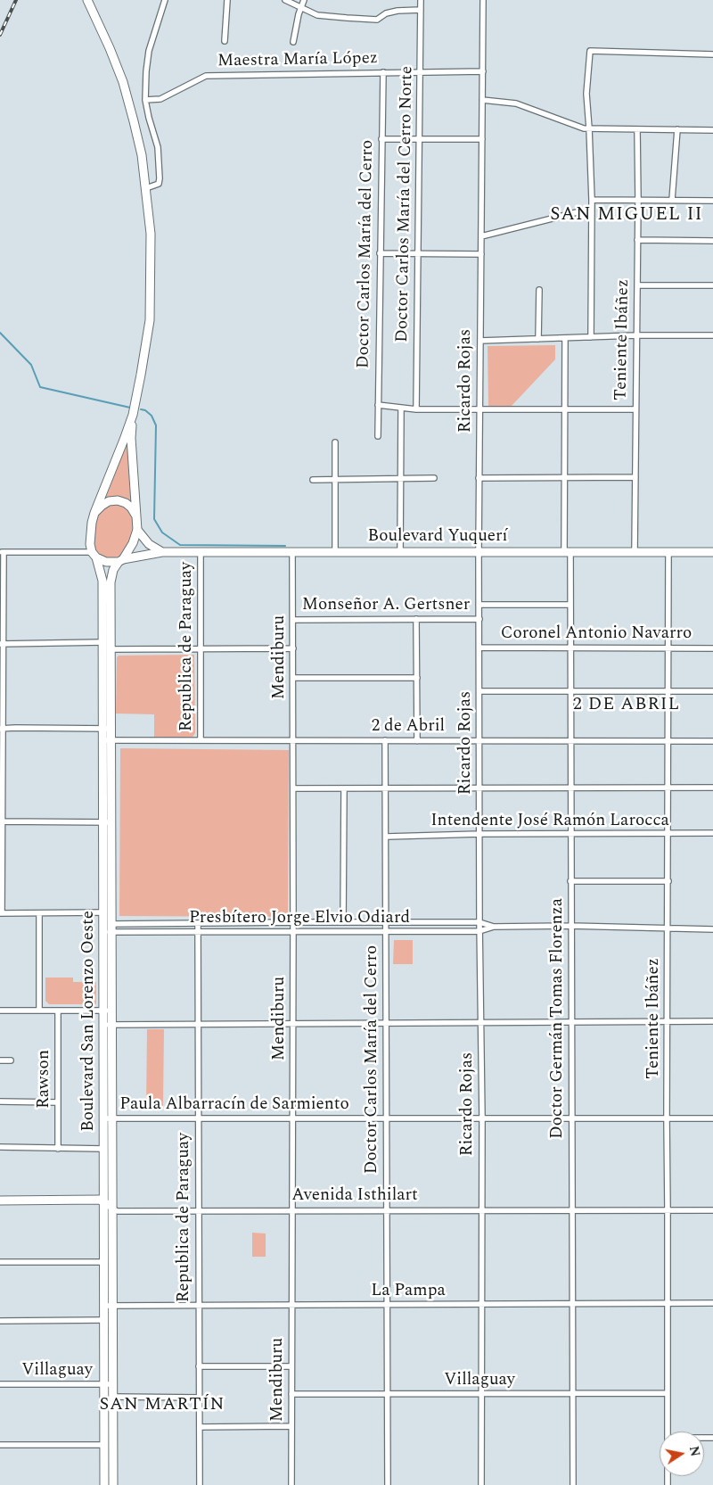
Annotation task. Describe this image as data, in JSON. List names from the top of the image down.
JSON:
{
  "streets": {
    "main road": ["Boulevard Yuquerí", "Boulevard San Lorenzo Oeste"],
    "street": [
      "Maestra María López",
      "Doctor Carlos María del Cerro Norte",
      "Doctor Carlos María del Cerro",
      "Teniente Ibáñez",
      "Ricardo Rojas",
      "Monseñor A. Gertsner",
      "Coronel Antonio Navarro",
      "Republica de Paraguay",
      "Mendiburu",
      "2 de Abril",
      "Intendente José Ramón Larocca",
      "Presbítero Jorge Elvio Odiard",
      "Doctor Germán Tomas Florenza",
      "Rawson",
      "Paula Albarracín de Sarmiento",
      "Avenida Isthilart",
      "La Pampa",
      "Villaguay"
    ]
  },
  "crossings": [
    ["Maestra María López", "Doctor Carlos María del Cerro Norte"],
    ["Maestra María López", "Doctor Carlos María del Cerro"],
    ["Maestra María López", "Ricardo Rojas"],
    ["Doctor Carlos María del Cerro", "2 de Abril"],
    ["Doctor Carlos María del Cerro", "Intendente José Ramón Larocca"],
    ["Doctor Carlos María del Cerro", "Presbítero Jorge Elvio Odiard"],
    ["Doctor Carlos María del Cerro", "Paula Albarracín de Sarmiento"],
    ["Doctor Carlos María del Cerro", "Avenida Isthilart"],
    ["Doctor Carlos María del Cerro", "La Pampa"],
    ["Doctor Carlos María del Cerro", "Villaguay"],
    ["Teniente Ibáñez", "Boulevard Yuquerí"],
    ["Teniente Ibáñez", "Coronel Antonio Navarro"],
    ["Teniente Ibáñez", "2 de Abril"],
    ["Teniente Ibáñez", "Intendente José Ramón Larocca"],
    ["Teniente Ibáñez", "Presbítero Jorge Elvio Odiard"],
    ["Teniente Ibáñez", "Paula Albarracín de Sarmiento"],
    ["Teniente Ibáñez", "Avenida Isthilart"],
    ["Teniente Ibáñez", "La Pampa"],
    ["Teniente Ibáñez", "Villaguay"],
    ["Ricardo Rojas", "Boulevard Yuquerí"],
    ["Ricardo Rojas", "Monseñor A. Gertsner"],
    ["Ricardo Rojas", "Coronel Antonio Navarro"],
    ["Ricardo Rojas", "2 de Abril"],
    ["Ricardo Rojas", "Intendente José Ramón Larocca"],
    ["Ricardo Rojas", "Presbítero Jorge Elvio Odiard"],
    ["Ricardo Rojas", "Paula Albarracín de Sarmiento"],
    ["Ricardo Rojas", "Avenida Isthilart"],
    ["Ricardo Rojas", "La Pampa"],
    ["Ricardo Rojas", "Villaguay"],
    ["Boulevard Yuquerí", "Republica de Paraguay"],
    ["Boulevard Yuquerí", "Mendiburu"],
    ["Boulevard Yuquerí", "Doctor Germán Tomas Florenza"],
    ["Boulevard Yuquerí", "Boulevard San Lorenzo Oeste"],
    ["Monseñor A. Gertsner", "Mendiburu"],
    ["Coronel Antonio Navarro", "Doctor Germán Tomas Florenza"],
    ["Republica de Paraguay", "2 de Abril"],
    ["Republica de Paraguay", "Presbítero Jorge Elvio Odiard"],
    ["Republica de Paraguay", "Paula Albarracín de Sarmiento"],
    ["Republica de Paraguay", "Avenida Isthilart"],
    ["Republica de Paraguay", "La Pampa"],
    ["Mendiburu", "2 de Abril"],
    ["Mendiburu", "Presbítero Jorge Elvio Odiard"],
    ["Mendiburu", "Paula Albarracín de Sarmiento"],
    ["Mendiburu", "Avenida Isthilart"],
    ["Mendiburu", "La Pampa"],
    ["Mendiburu", "Villaguay"],
    ["2 de Abril", "Doctor Germán Tomas Florenza"],
    ["2 de Abril", "Boulevard San Lorenzo Oeste"],
    ["Intendente José Ramón Larocca", "Doctor Germán Tomas Florenza"],
    ["Presbítero Jorge Elvio Odiard", "Doctor Germán Tomas Florenza"],
    ["Presbítero Jorge Elvio Odiard", "Boulevard San Lorenzo Oeste"],
    ["Doctor Germán Tomas Florenza", "Paula Albarracín de Sarmiento"],
    ["Doctor Germán Tomas Florenza", "Avenida Isthilart"],
    ["Doctor Germán Tomas Florenza", "La Pampa"],
    ["Doctor Germán Tomas Florenza", "Villaguay"],
    ["Boulevard San Lorenzo Oeste", "Paula Albarracín de Sarmiento"],
    ["Boulevard San Lorenzo Oeste", "Avenida Isthilart"],
    ["Boulevard San Lorenzo Oeste", "La Pampa"],
    ["Boulevard San Lorenzo Oeste", "Villaguay"]
  ],
  "districts": ["SAN MIGUEL II", "2 DE ABRIL", "SAN MARTÍN"],
  "north": "right"
}
